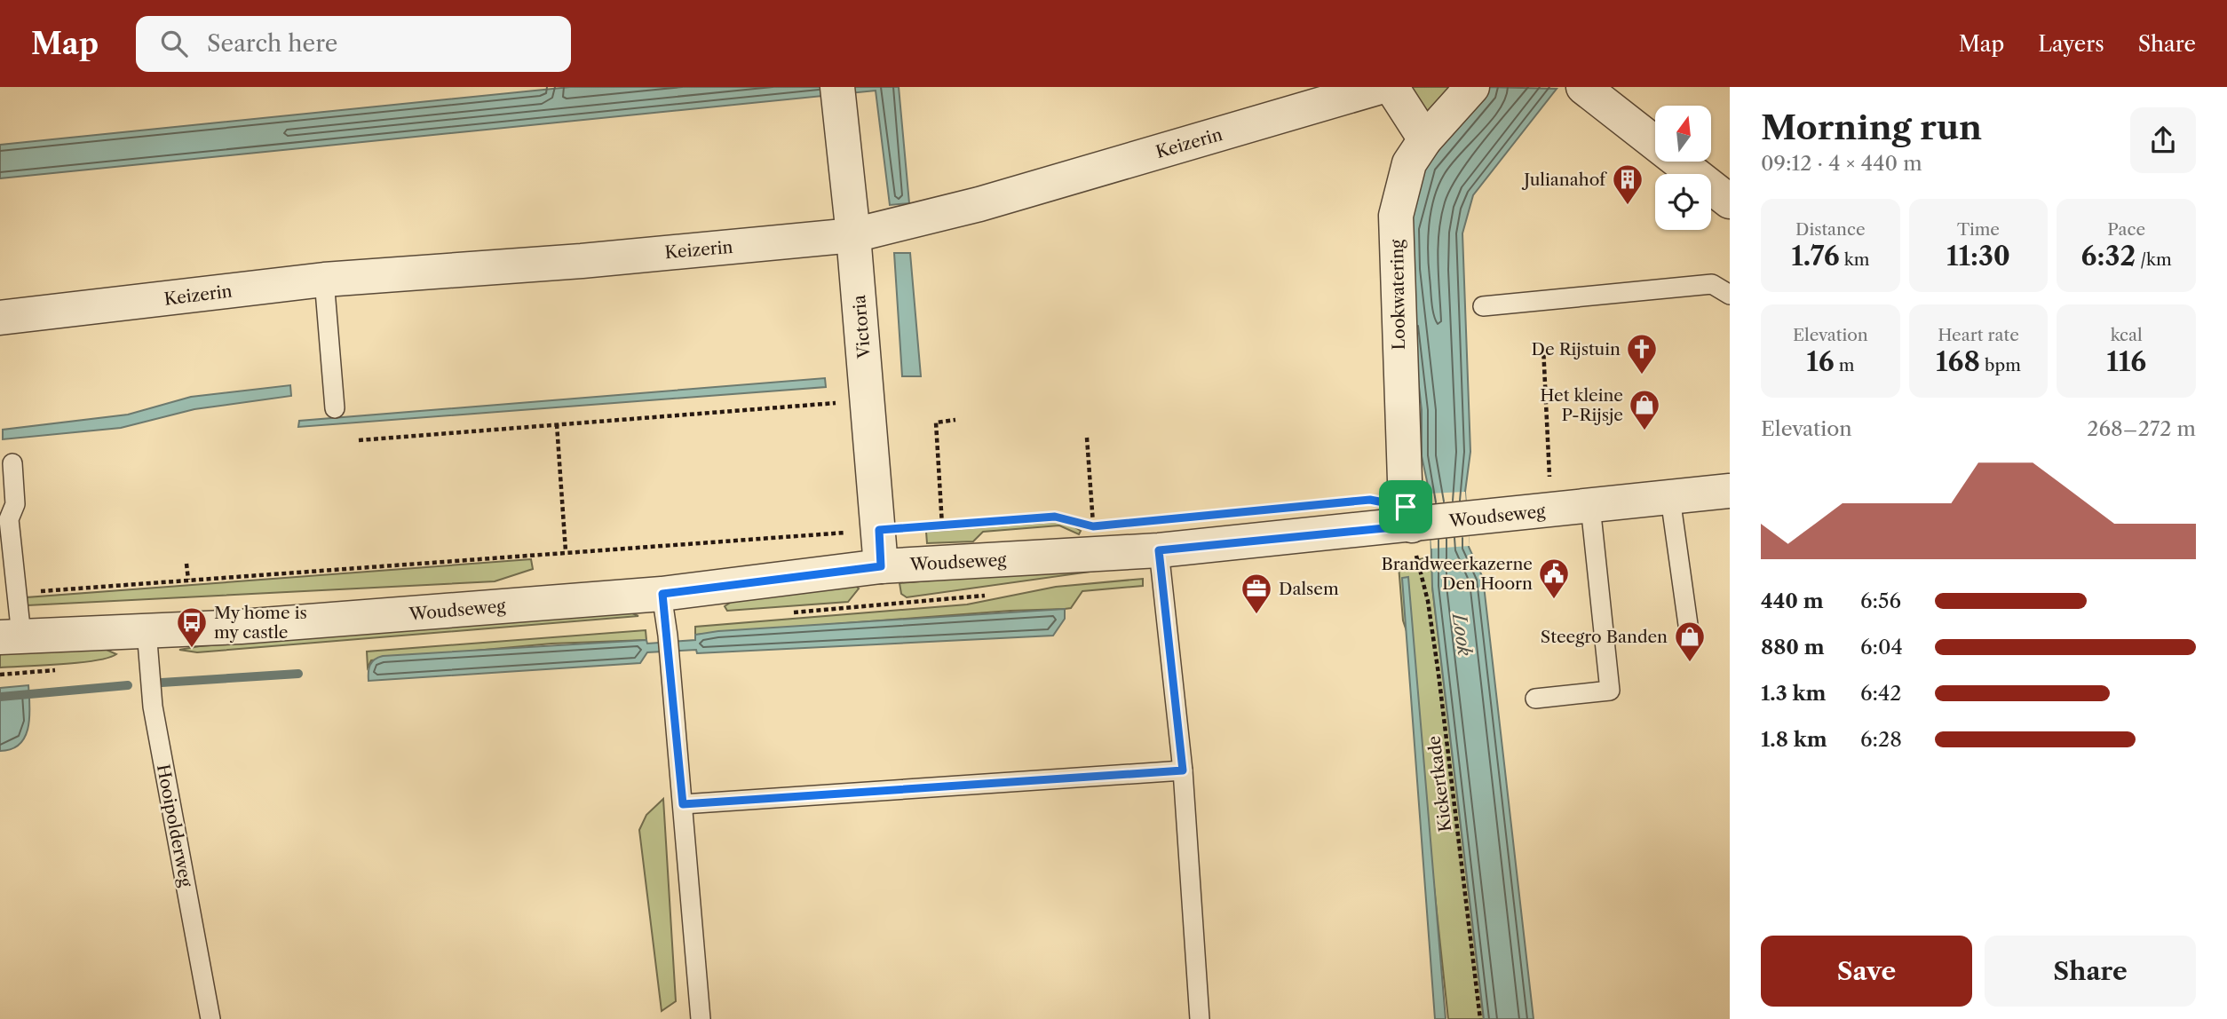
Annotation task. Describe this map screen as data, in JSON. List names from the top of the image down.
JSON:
{
  "streets": {
    "street": [
      "Keizerin",
      "Lookwatering",
      "Victoria",
      "Woudseweg"
    ],
    "lane": ["Hooipolderweg"],
    "path": ["Kickertkade"]
  },
  "crossings": [
    ["Keizerin", "Victoria"],
    ["Lookwatering", "Woudseweg"],
    ["Lookwatering", "Kickertkade"],
    ["Victoria", "Woudseweg"],
    ["Woudseweg", "Kickertkade"],
    ["Woudseweg", "Hooipolderweg"]
  ],
  "water": ["Look"],
  "places": {
    "building": ["Julianahof"],
    "church": ["De Rijstuin"],
    "shop": ["Het kleine P-Rijsje", "Steegro Banden"],
    "public building": ["Brandweerkazerne Den Hoorn"],
    "office": ["Dalsem"],
    "bus stop": ["My home is my castle"]
  },
  "north": "top",
  "page": {
    "header": "Map",
    "search": "Search here",
    "nav": ["Map", "Layers", "Share"],
    "heading": ["Morning run", "09:12 · 4 × 440 m"],
    "stats": [
      ["Distance", "1.76 km"],
      ["Time", "11:30"],
      ["Pace", "6:32 /km"],
      ["Elevation", "16 m"],
      ["Heart rate", "168 bpm"],
      ["kcal", "116"]
    ],
    "chart": ["Elevation", "268–272 m"],
    "list": [
      {
        "name": "440 m",
        "note": "6:56"
      },
      {
        "name": "880 m",
        "note": "6:04"
      },
      {
        "name": "1.3 km",
        "note": "6:42"
      },
      {
        "name": "1.8 km",
        "note": "6:28"
      }
    ],
    "buttons": ["Save", "Share"]
  }
}
